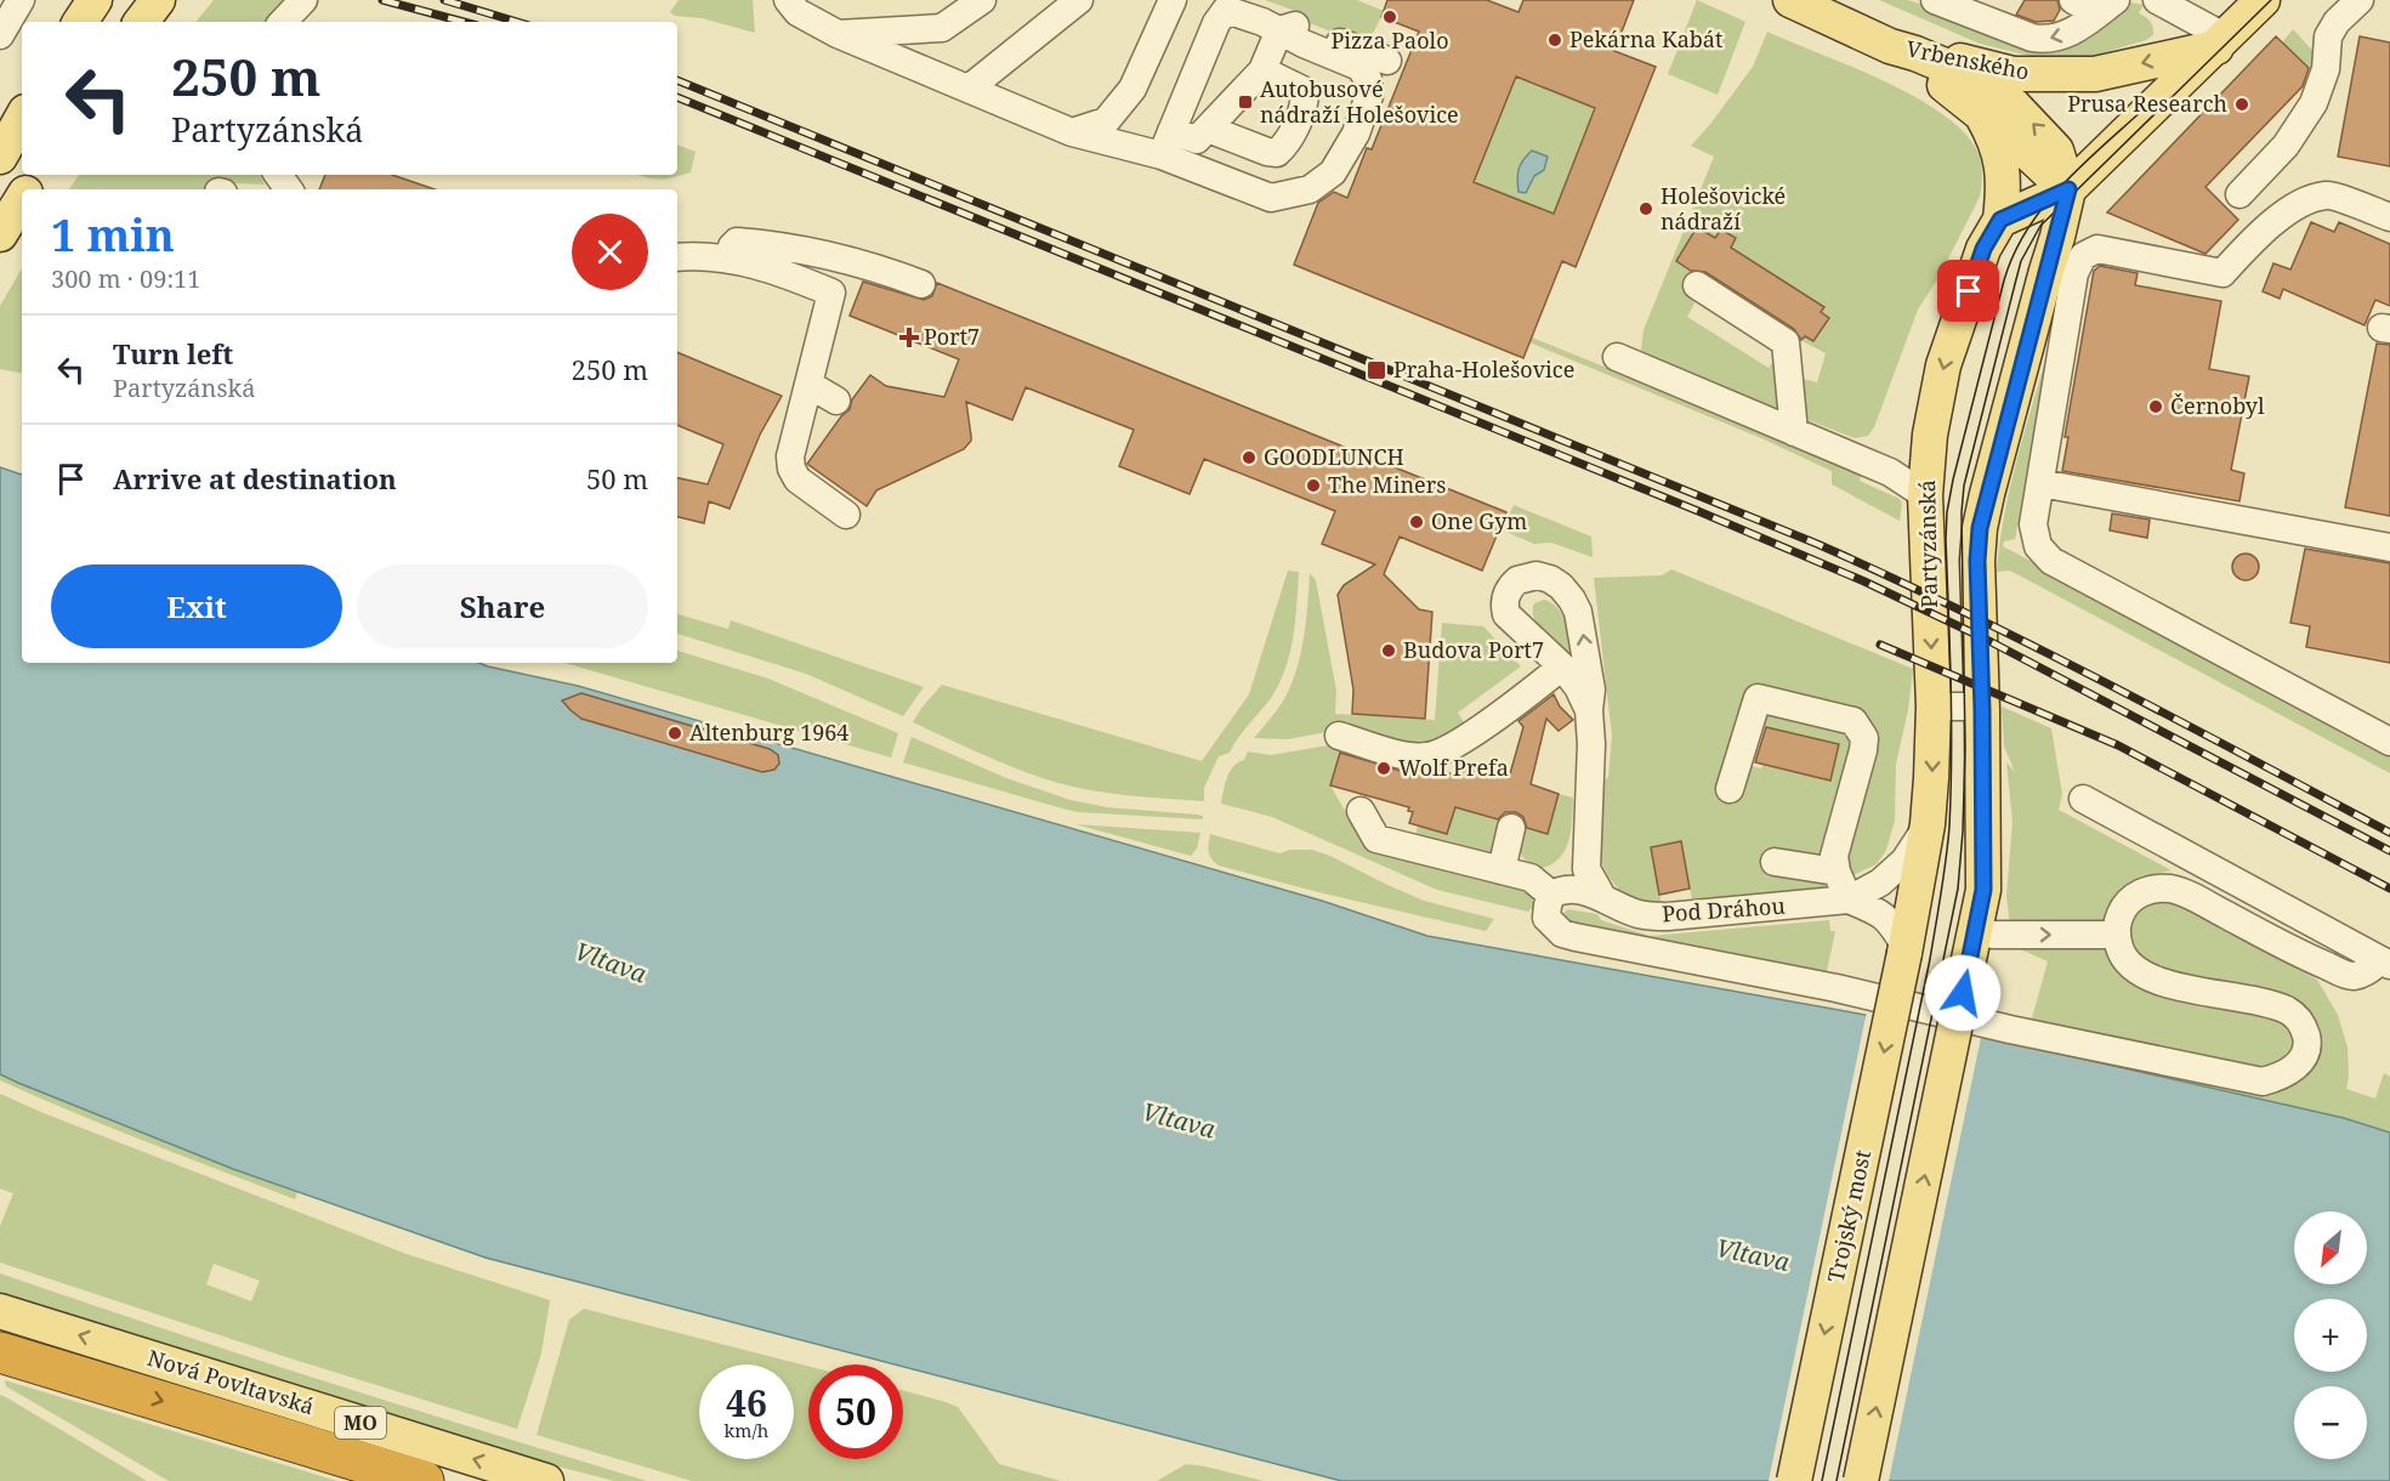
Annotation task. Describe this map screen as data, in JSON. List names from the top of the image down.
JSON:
{
  "streets": {
    "highway": ["Nová Povltavská", "MO"],
    "main road": ["Vrbenského", "Partyzánská", "Trojský most"],
    "street": ["Pod Dráhou"]
  },
  "crossings": [
    ["Vrbenského", "Partyzánská"],
    ["Partyzánská", "Pod Dráhou"],
    ["Partyzánská", "Trojský most"],
    ["Pod Dráhou", "Trojský most"]
  ],
  "water": ["Vltava"],
  "places": {
    "other": [
      "Pizza Paolo",
      "Pekárna Kabát",
      "Prusa Research",
      "Holešovické nádraží",
      "Černobyl",
      "GOODLUNCH",
      "The Miners",
      "One Gym",
      "Budova Port7",
      "Altenburg 1964",
      "Wolf Prefa"
    ],
    "transit": ["Autobusové nádraží Holešovice", "Praha-Holešovice"],
    "health": ["Port7"]
  },
  "north": "bottom left",
  "page": {
    "turn": ["250 m", "Partyzánská"],
    "heading": ["1 min", "300 m · 09:11"],
    "list": [
      {
        "name": "Turn left",
        "note": "Partyzánská",
        "value": "250 m"
      },
      {
        "name": "Arrive at destination",
        "value": "50 m"
      }
    ],
    "buttons": ["Exit", "Share"],
    "map_buttons": ["+", "−"],
    "speed": "46 km/h",
    "limit": "50"
  }
}
